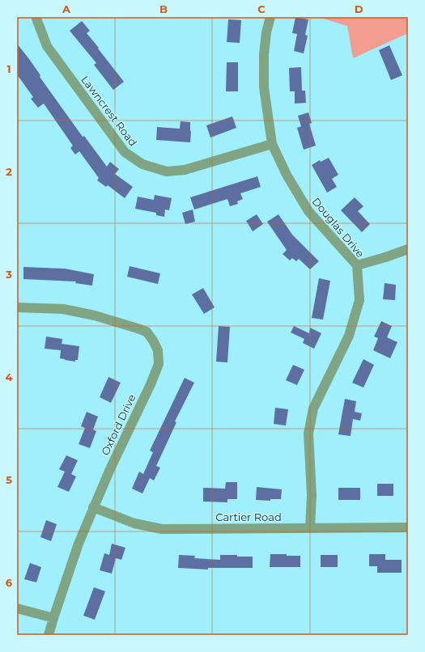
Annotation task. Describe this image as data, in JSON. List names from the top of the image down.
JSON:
{
  "streets": {
    "street": [
      "Lawncrest Road",
      "Douglas Drive",
      "Oxford Drive",
      "Cartier Road"
    ]
  },
  "crossings": [
    ["Lawncrest Road", "Douglas Drive"],
    ["Douglas Drive", "Cartier Road"],
    ["Oxford Drive", "Cartier Road"]
  ],
  "grid": {
    "columns": [
      "A",
      "B",
      "C",
      "D"
    ],
    "rows": [
      "1",
      "2",
      "3",
      "4",
      "5",
      "6"
    ]
  }
}
